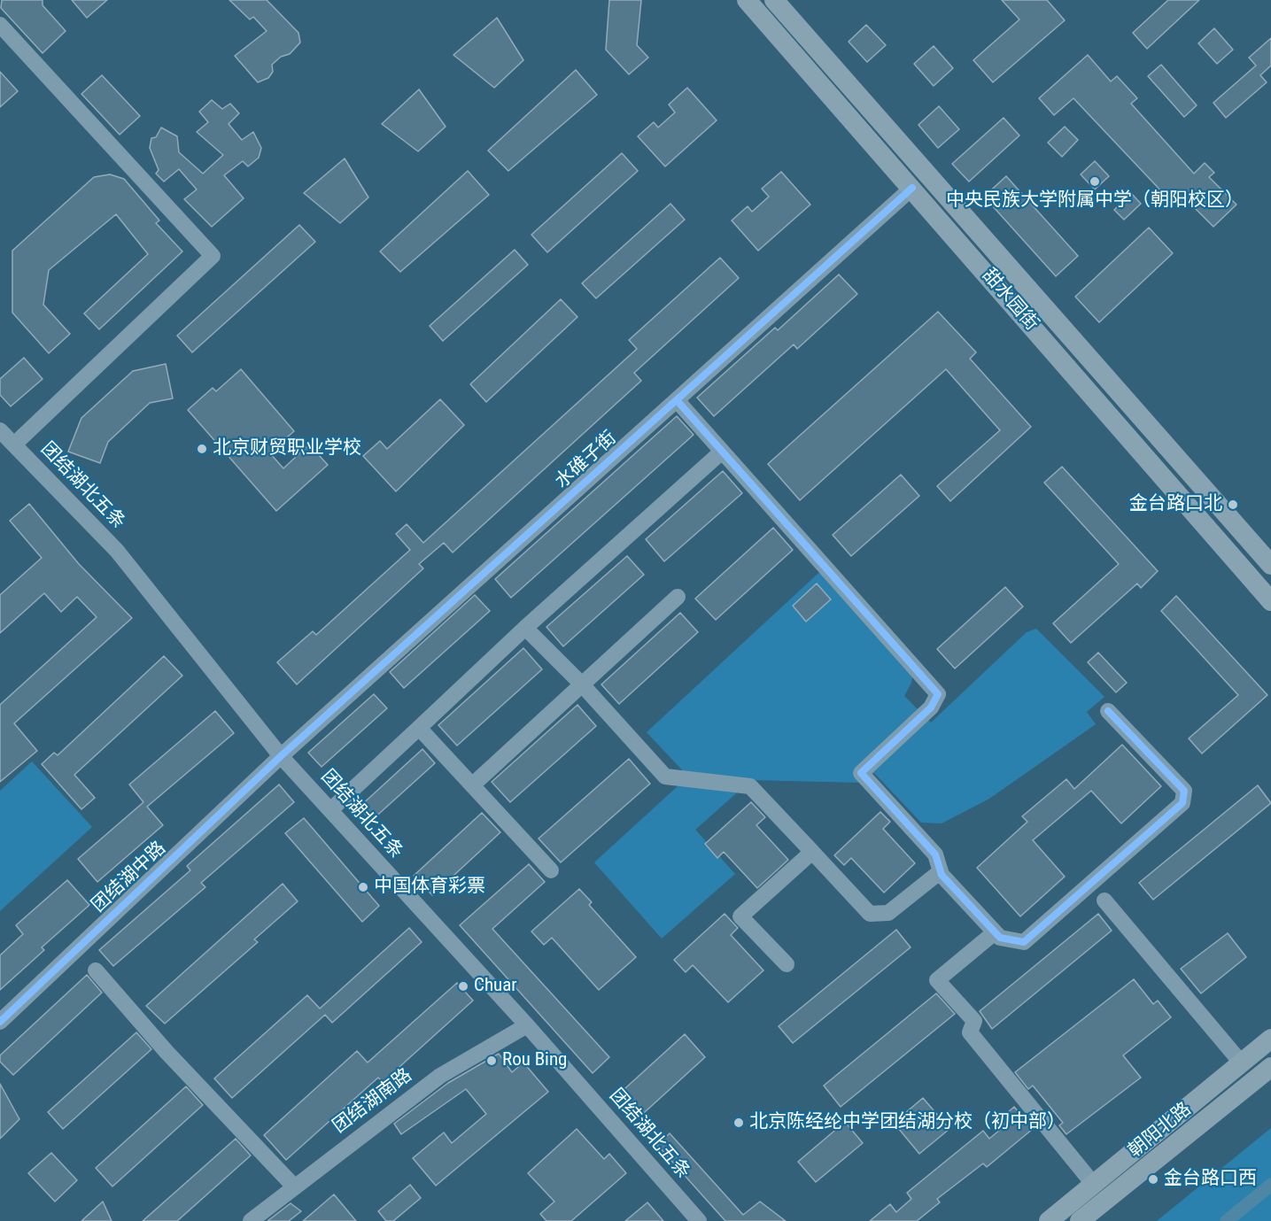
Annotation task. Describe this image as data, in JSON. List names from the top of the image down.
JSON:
{
  "streets": {
    "main road": ["甜水园街", "朝阳北路"],
    "street": [
      "水碓子街",
      "团结湖北五条",
      "团结湖中路",
      "团结湖南路"
    ]
  },
  "crossings": [
    ["甜水园街", "水碓子街"],
    ["水碓子街", "团结湖北五条"],
    ["水碓子街", "团结湖中路"],
    ["团结湖北五条", "团结湖中路"],
    ["团结湖北五条", "团结湖南路"]
  ],
  "places": [
    "中央民族大学附属中学（朝阳校区）",
    "北京财贸职业学校",
    "金台路口北",
    "中国体育彩票",
    "Chuar",
    "Rou Bing",
    "北京陈经纶中学团结湖分校（初中部）",
    "金台路口西"
  ]
}
